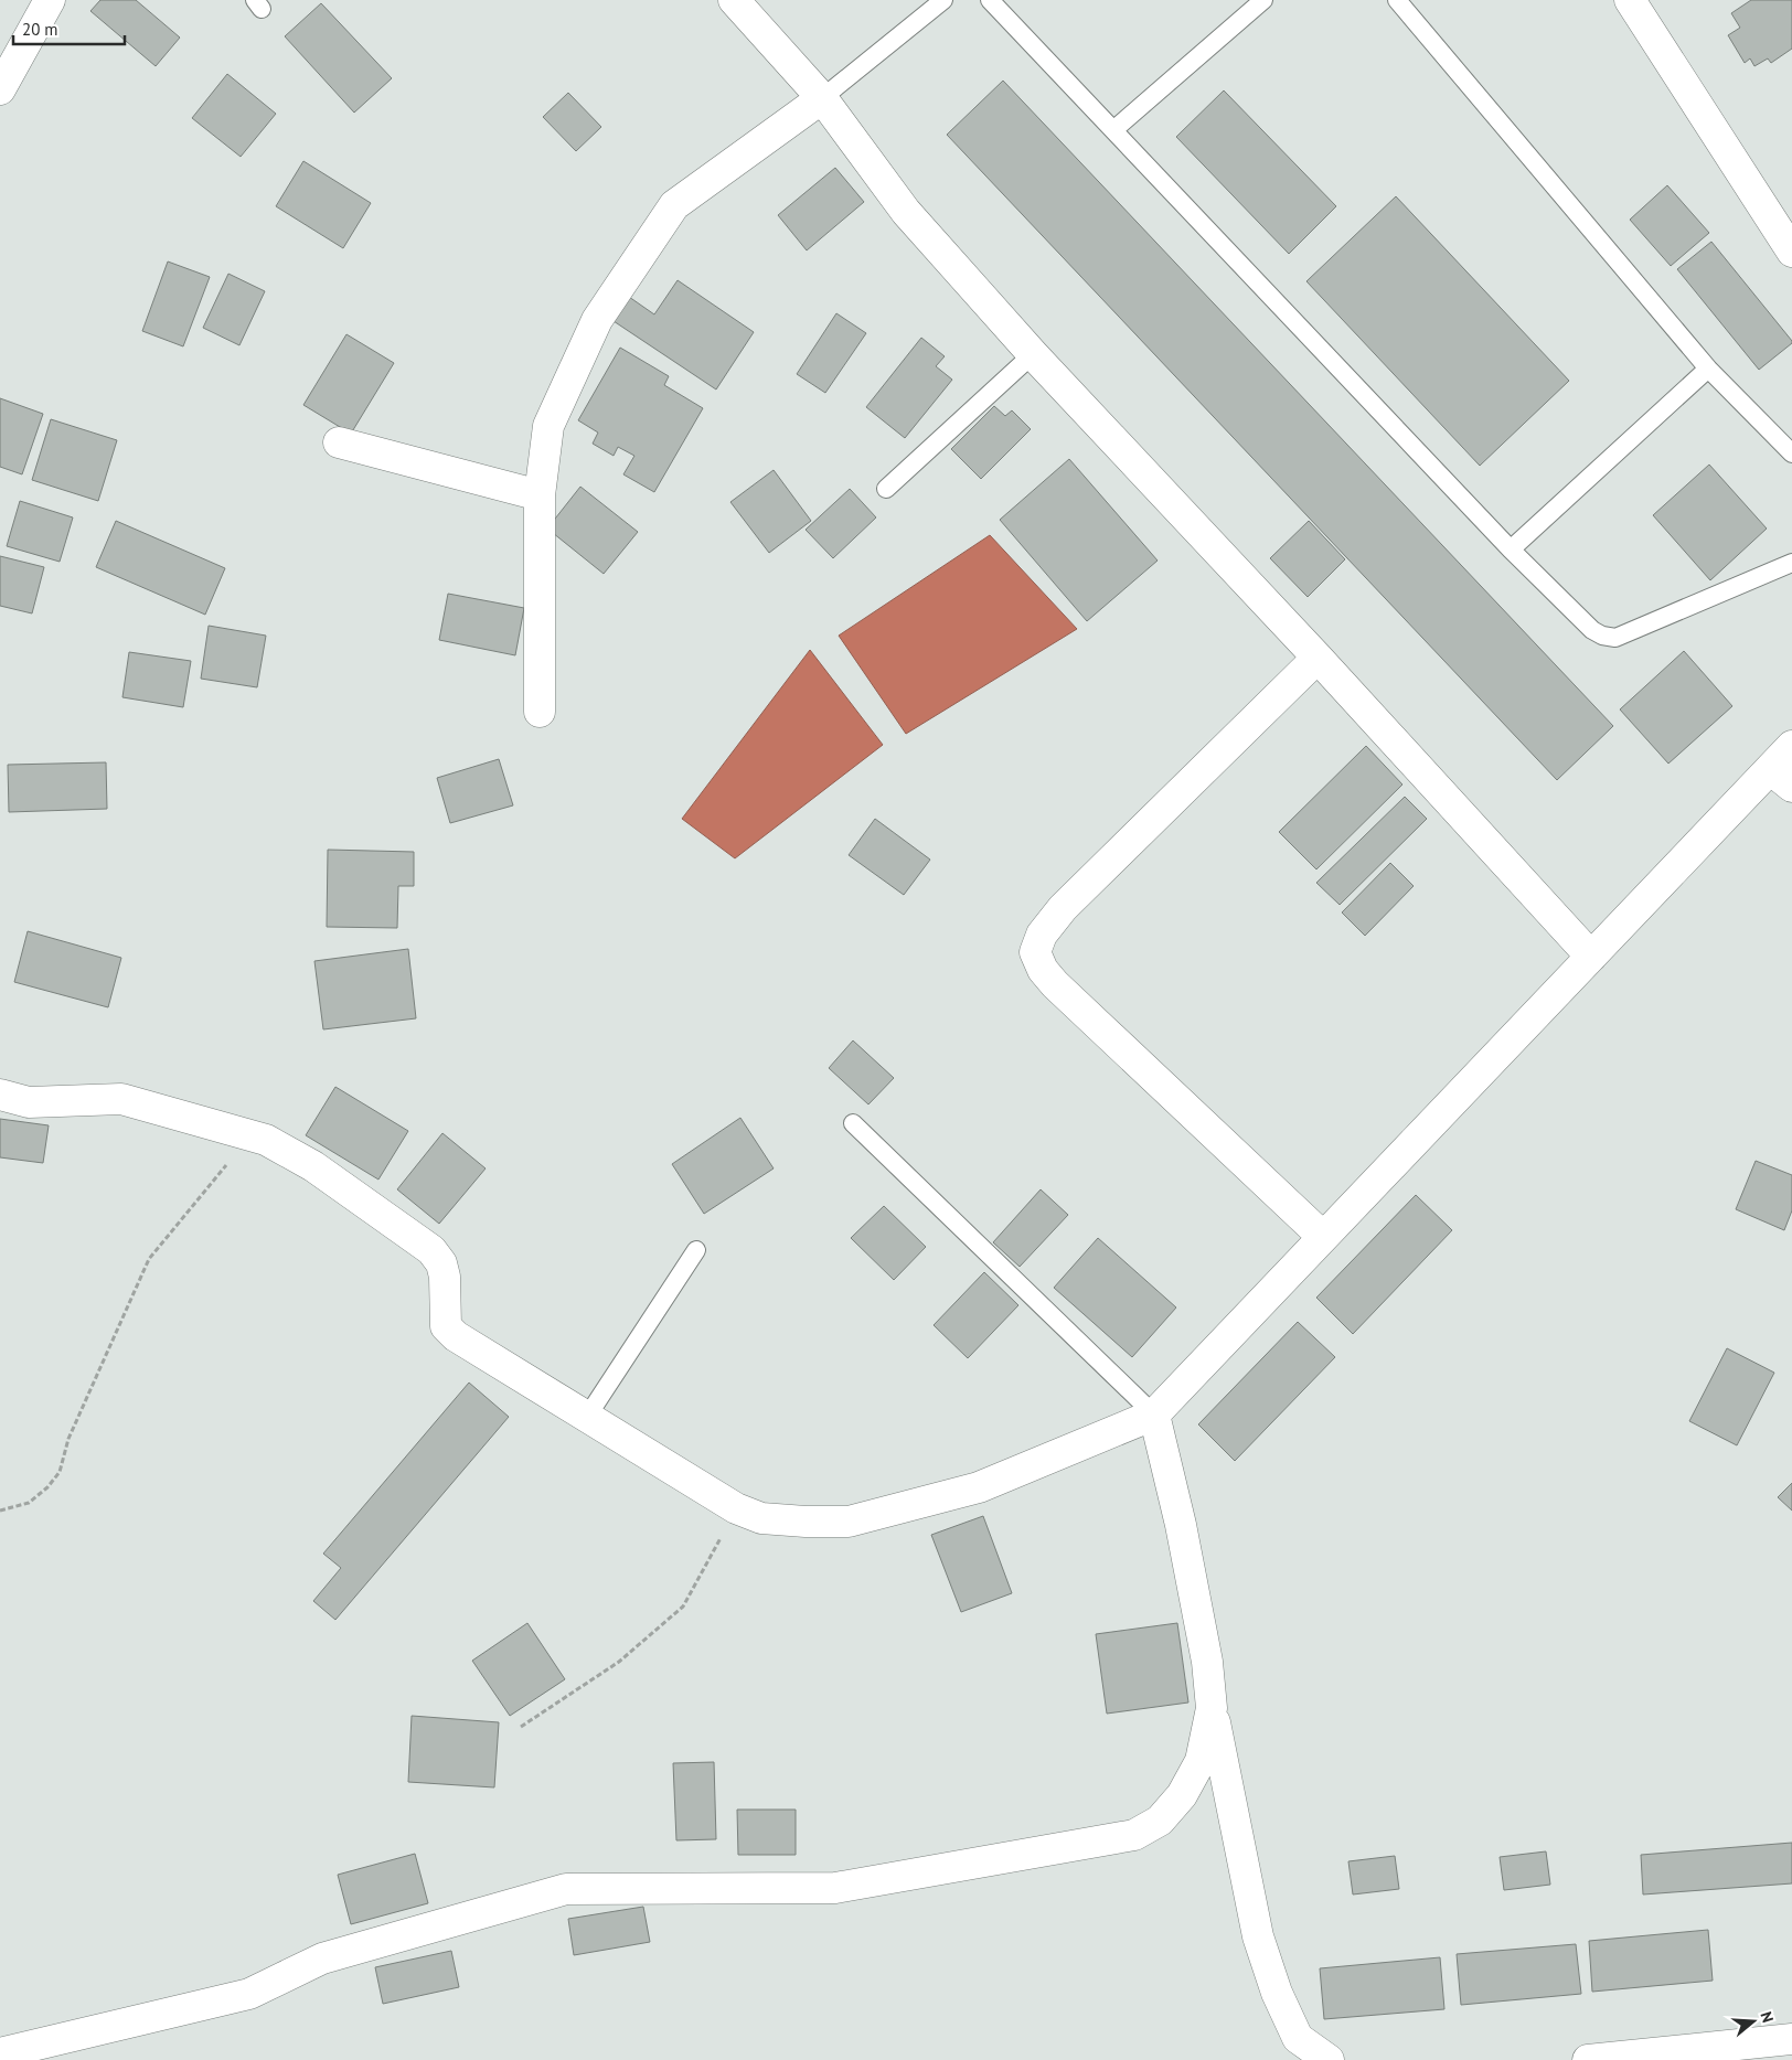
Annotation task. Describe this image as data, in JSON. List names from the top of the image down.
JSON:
{
  "scale_bar": "20 m",
  "north": "right"
}
